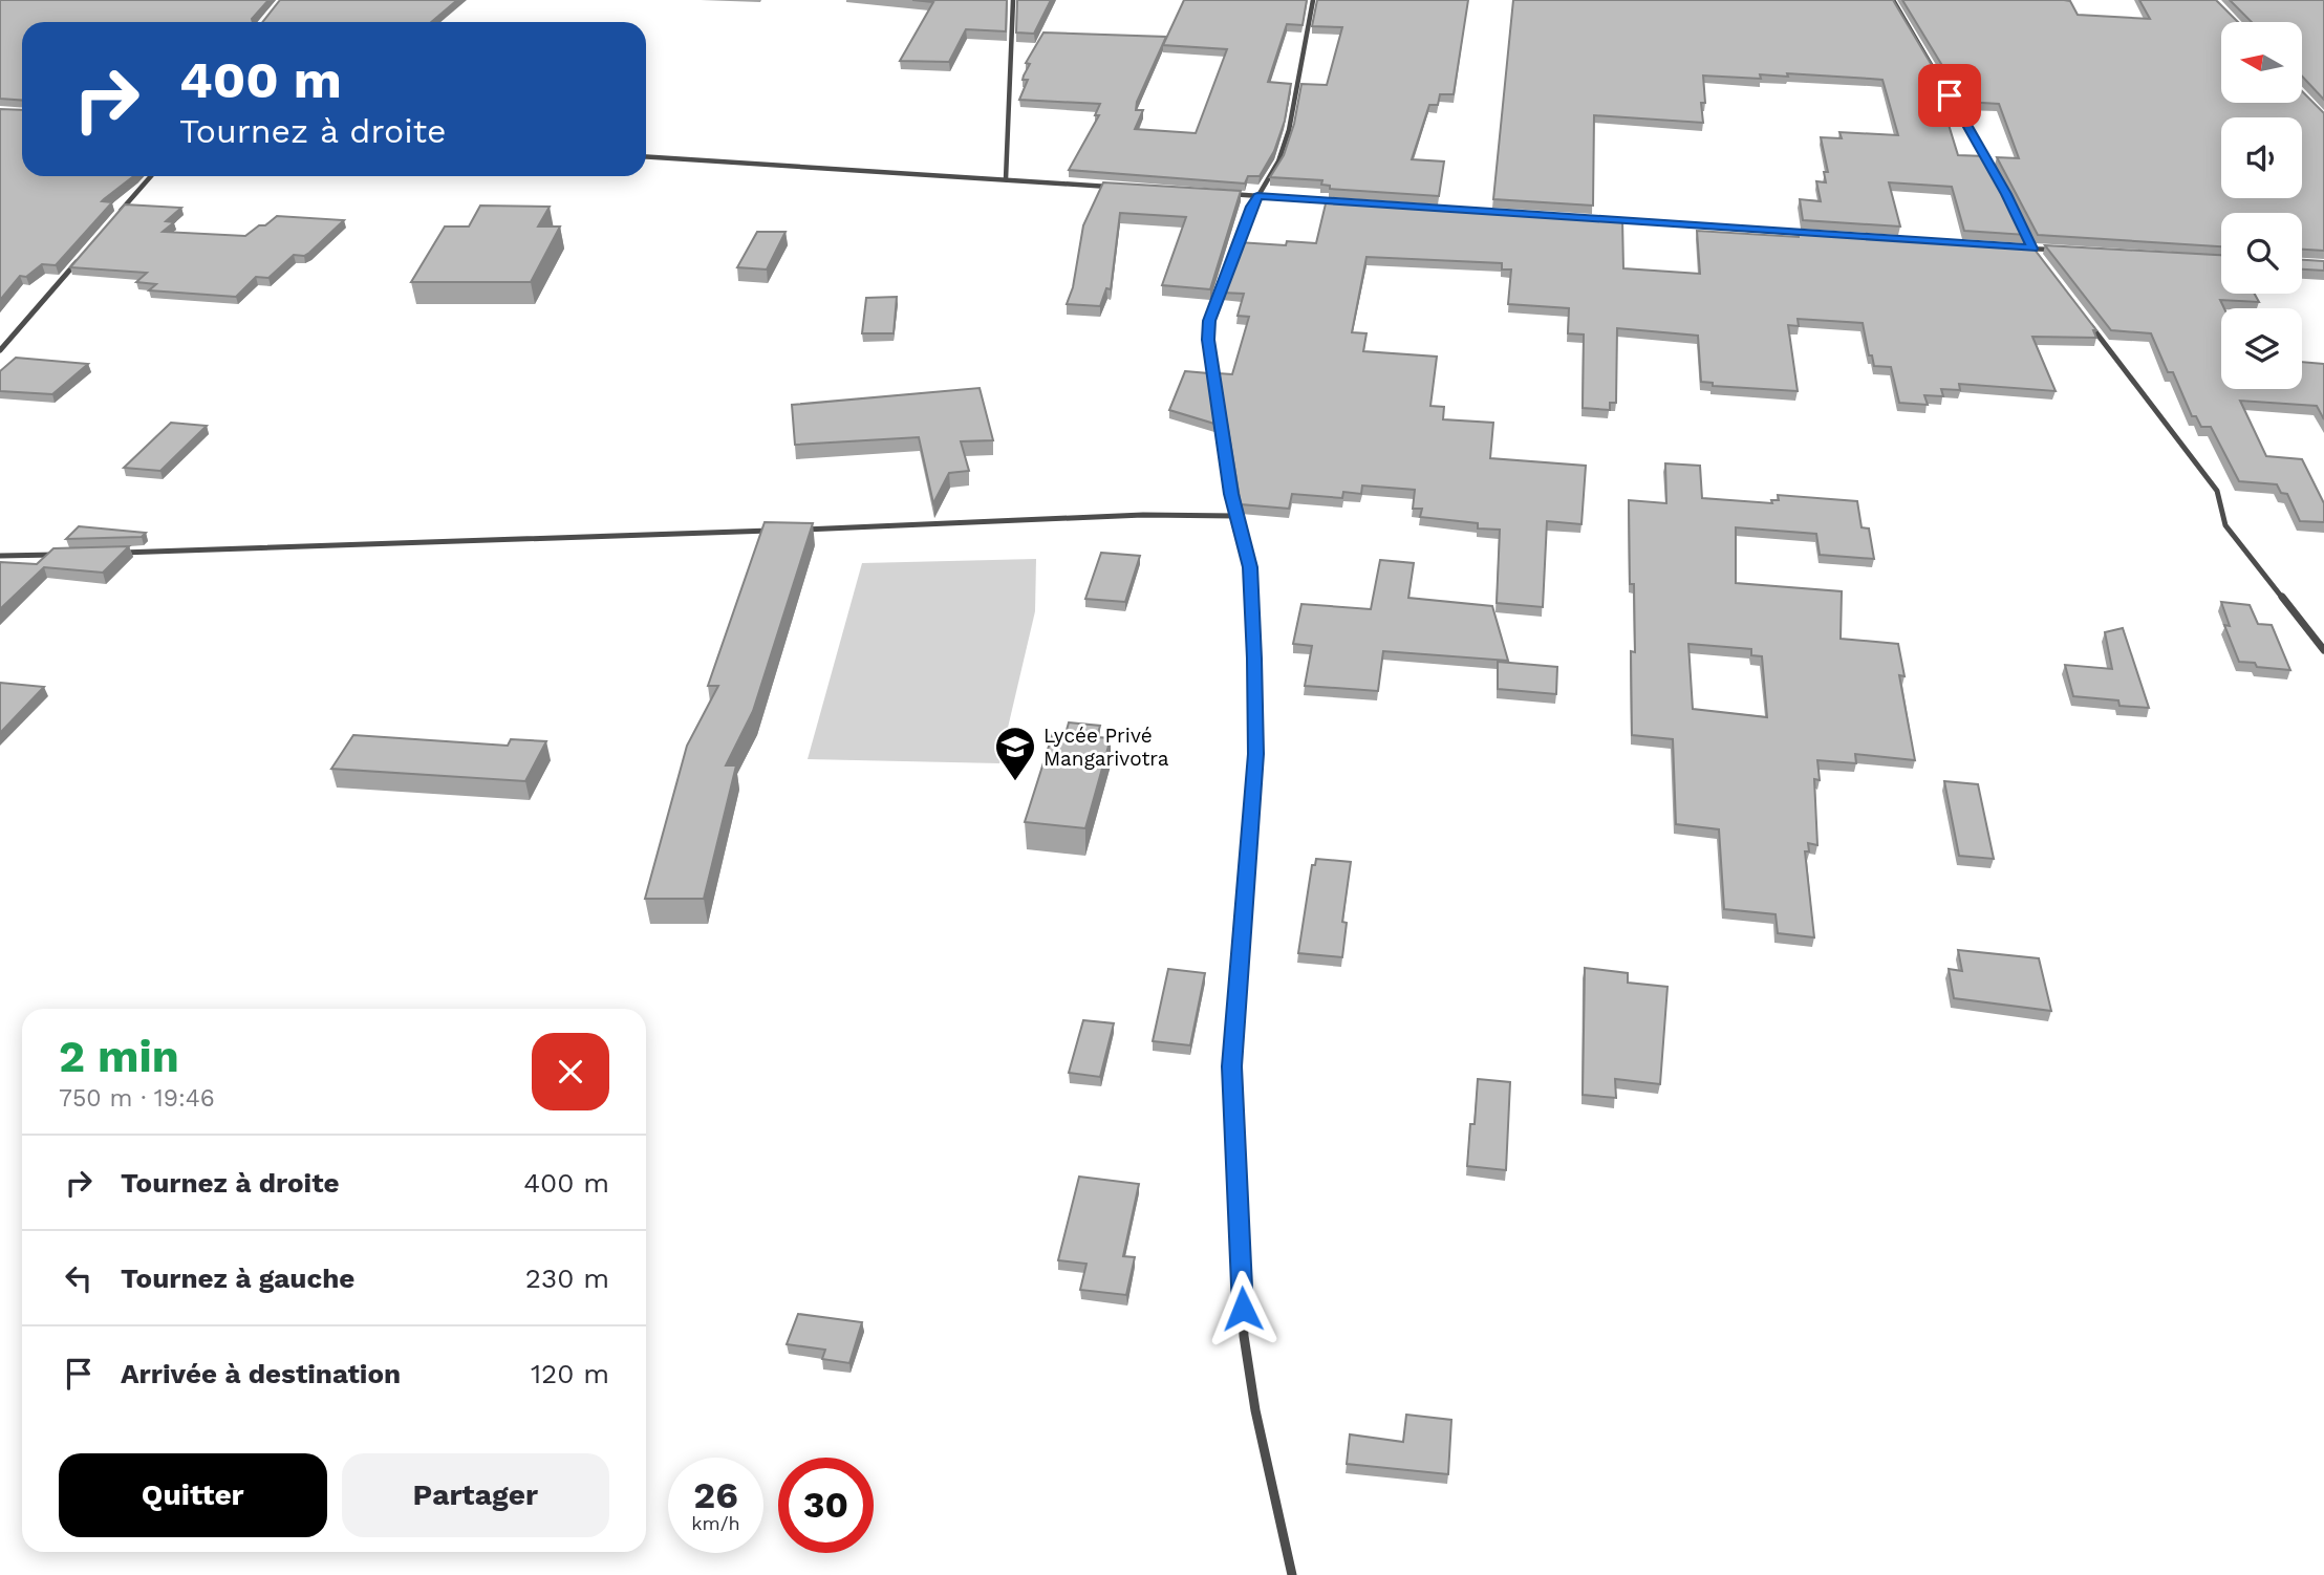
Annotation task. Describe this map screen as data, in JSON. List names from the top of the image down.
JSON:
{
  "places": {
    "school or university": ["Lycée Privé Mangarivotra"]
  },
  "north": "left",
  "page": {
    "turn": ["400 m", "Tournez à droite"],
    "heading": ["2 min", "750 m · 19:46"],
    "list": [
      {
        "name": "Tournez à droite",
        "value": "400 m"
      },
      {
        "name": "Tournez à gauche",
        "value": "230 m"
      },
      {
        "name": "Arrivée à destination",
        "value": "120 m"
      }
    ],
    "buttons": ["Quitter", "Partager"],
    "speed": "26 km/h",
    "limit": "30"
  }
}
